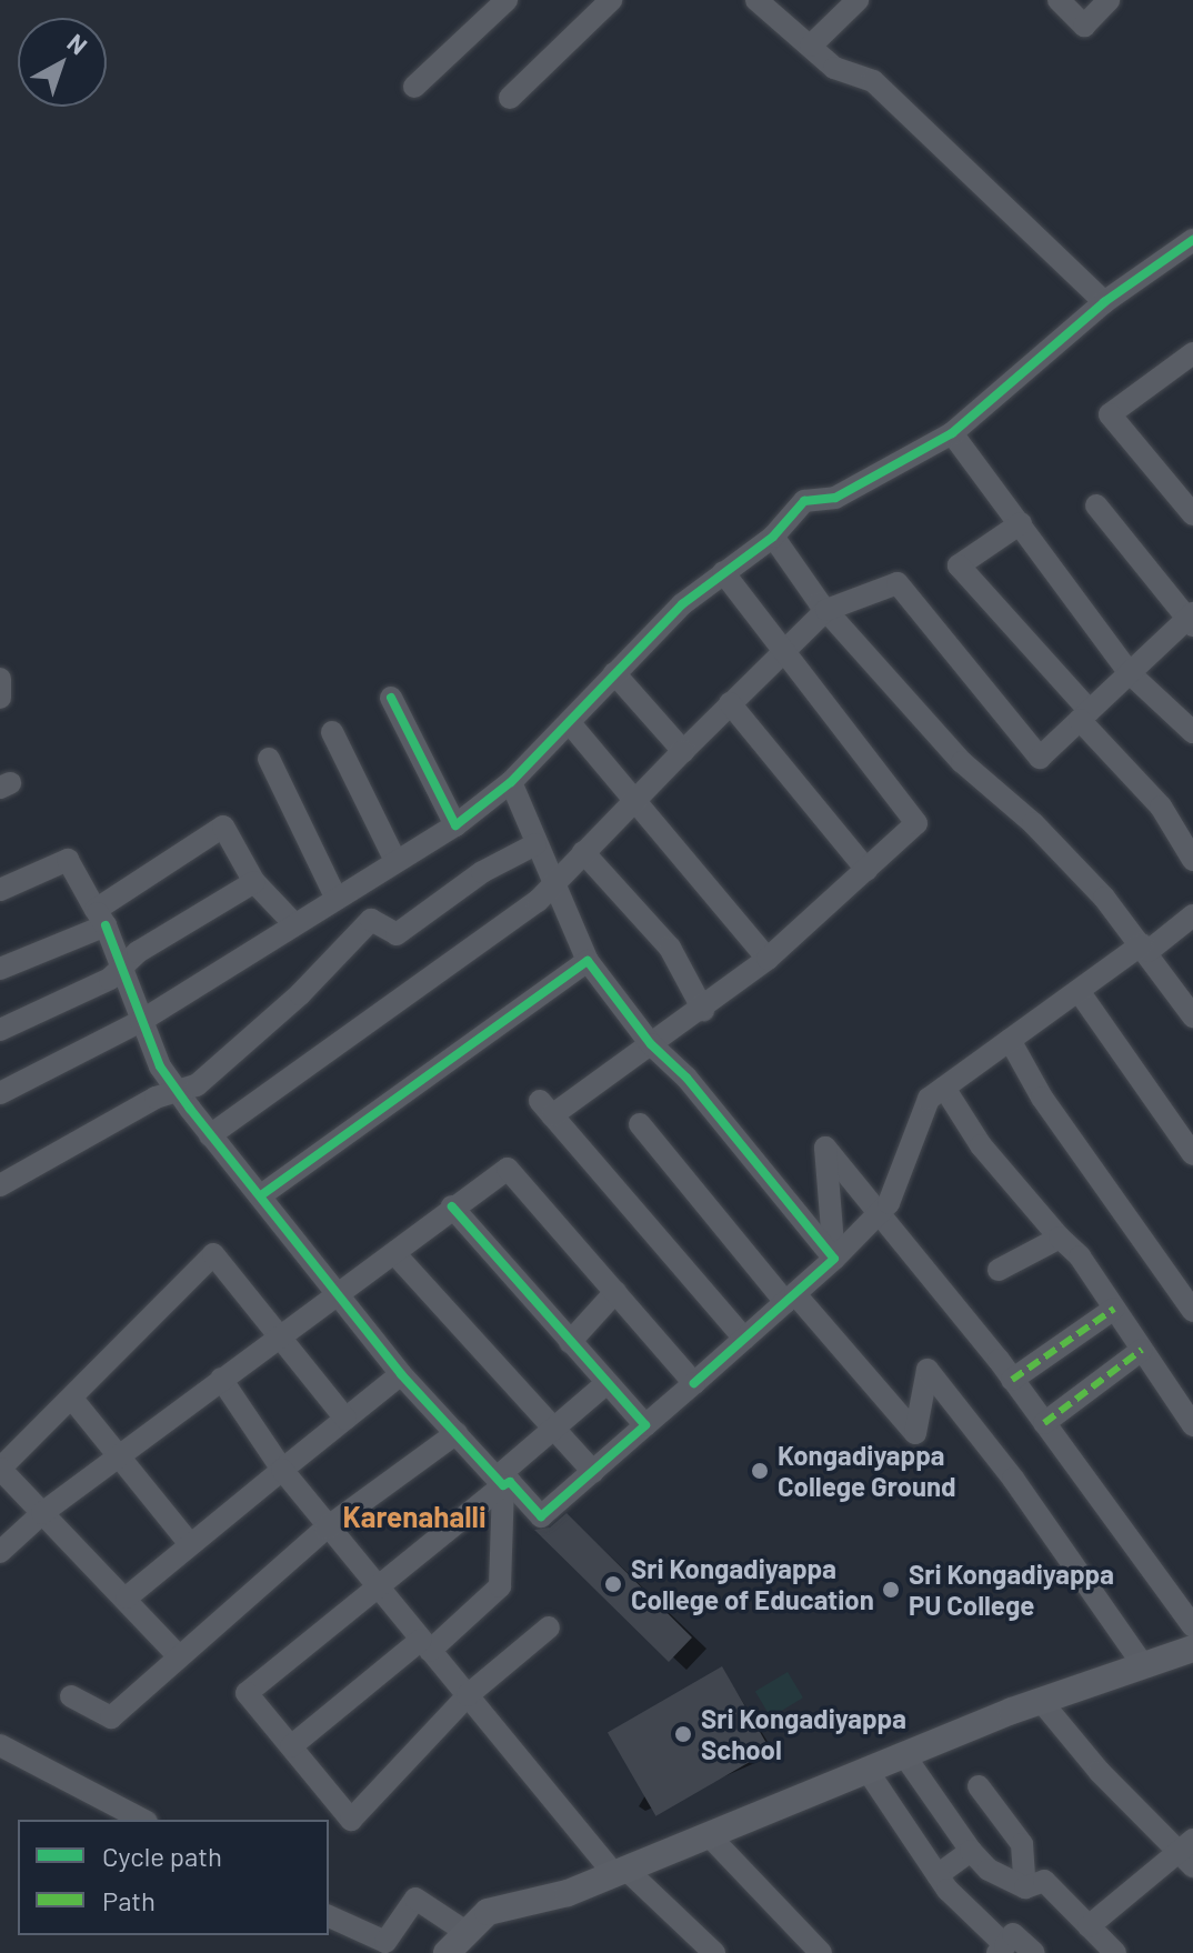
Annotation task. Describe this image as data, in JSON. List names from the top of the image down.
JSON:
{
  "districts": ["Karenahalli"],
  "places": [
    "Kongadiyappa College Ground",
    "Sri Kongadiyappa College of Education",
    "Sri Kongadiyappa PU College",
    "Sri Kongadiyappa School"
  ],
  "legend": ["Cycle path", "Path"],
  "north": "top right"
}
